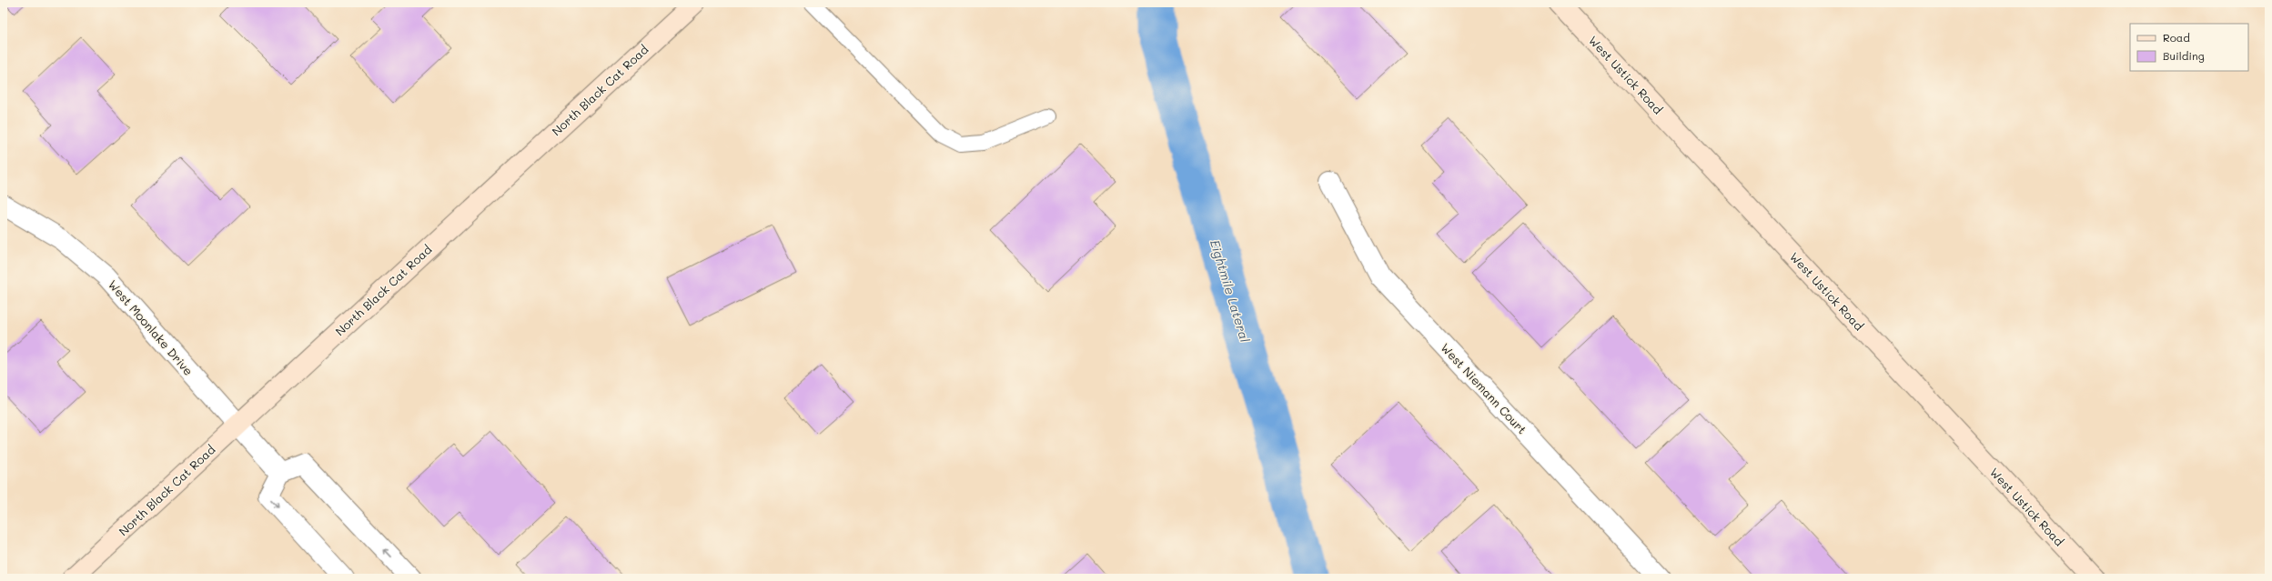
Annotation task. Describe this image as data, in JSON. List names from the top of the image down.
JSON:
{
  "streets": {
    "main road": ["West Ustick Road", "North Black Cat Road"],
    "street": ["West Moonlake Drive", "West Niemann Court"]
  },
  "crossings": [
    ["North Black Cat Road", "West Moonlake Drive"]
  ],
  "water": ["Eightmile Lateral"],
  "legend": ["Road", "Building"]
}
